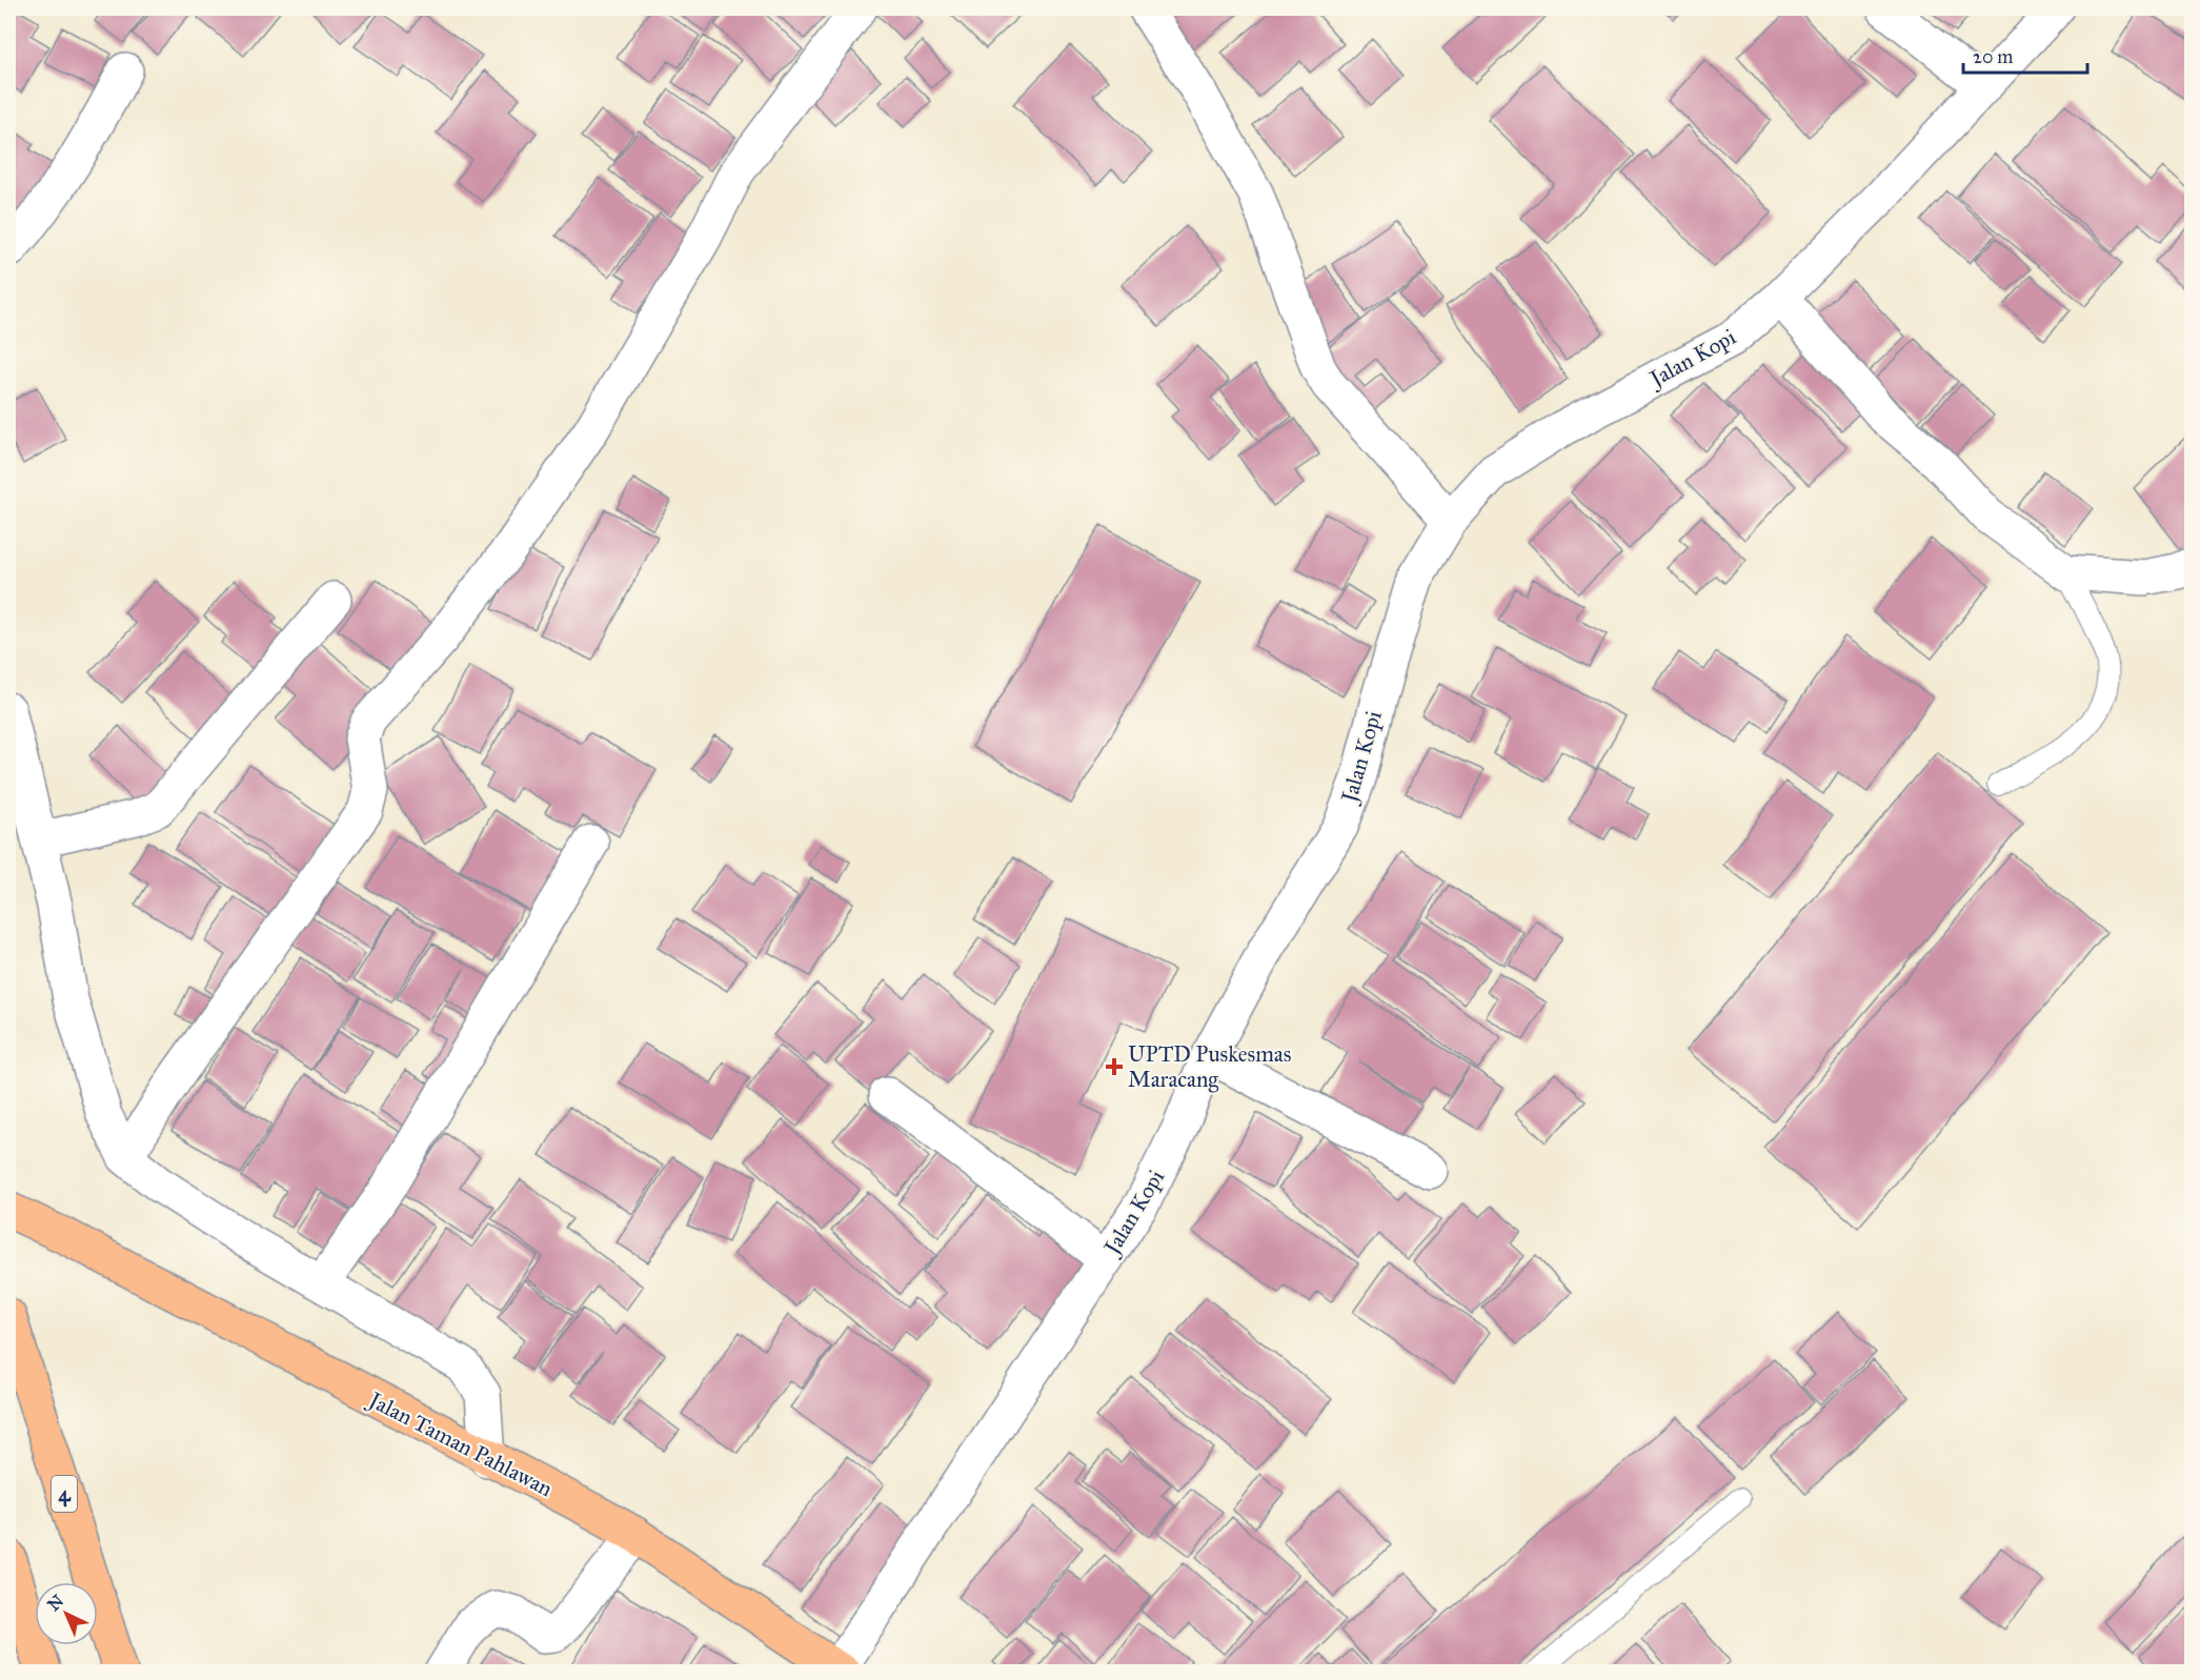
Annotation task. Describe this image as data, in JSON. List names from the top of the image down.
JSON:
{
  "streets": {
    "main road": ["Jalan Taman Pahlawan", "4"],
    "street": ["Jalan Kopi"]
  },
  "crossings": [
    ["Jalan Kopi", "Jalan Taman Pahlawan"]
  ],
  "places": {
    "health": ["UPTD Puskesmas Maracang"]
  },
  "scale_bar": "20 m",
  "north": "top left"
}
